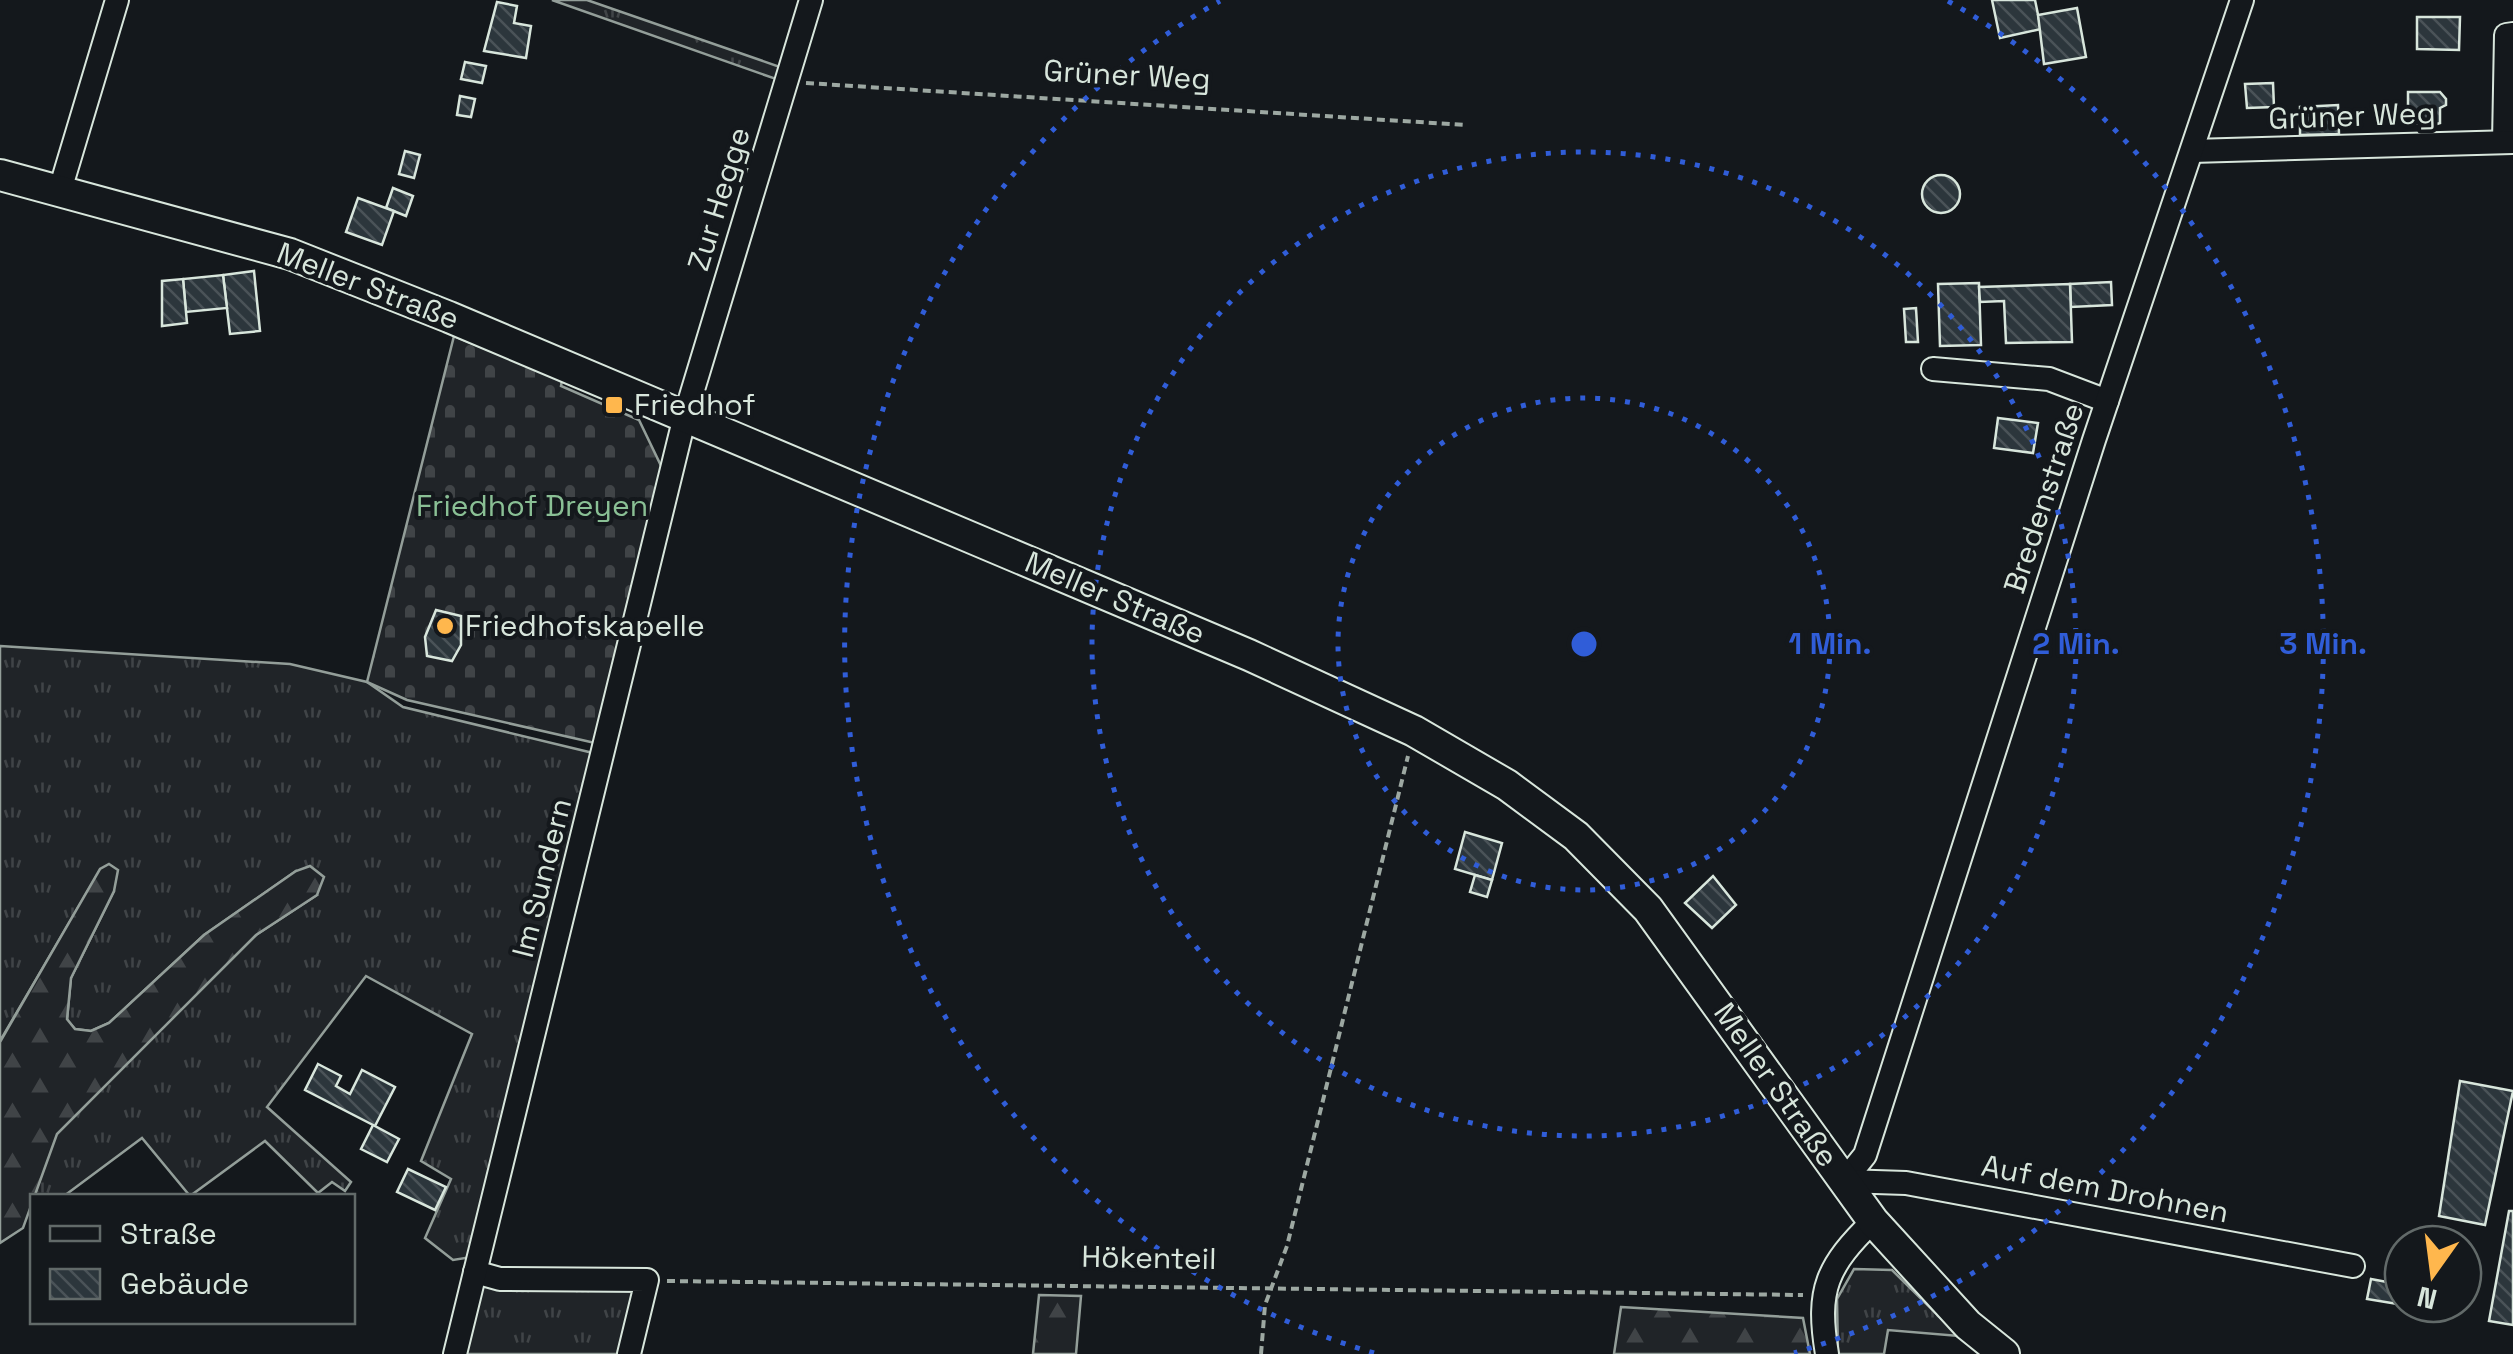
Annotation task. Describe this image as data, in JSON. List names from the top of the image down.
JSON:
{
  "streets": {
    "main road": ["Meller Straße"],
    "street": [
      "Grüner Weg",
      "Zur Hegge",
      "Bredenstraße",
      "Im Sundern",
      "Auf dem Drohnen"
    ],
    "path": ["Hökenteil"]
  },
  "crossings": [
    ["Grüner Weg", "Zur Hegge"],
    ["Grüner Weg", "Bredenstraße"],
    ["Zur Hegge", "Meller Straße"],
    ["Zur Hegge", "Im Sundern"],
    ["Meller Straße", "Bredenstraße"],
    ["Meller Straße", "Im Sundern"],
    ["Meller Straße", "Auf dem Drohnen"],
    ["Bredenstraße", "Auf dem Drohnen"]
  ],
  "parks": ["Friedhof Dreyen"],
  "places": {
    "transit": ["Friedhof"],
    "other": ["Friedhofskapelle"]
  },
  "legend": ["Straße", "Gebäude"],
  "north": "bottom",
  "rings": ["1 Min.", "2 Min.", "3 Min."]
}
